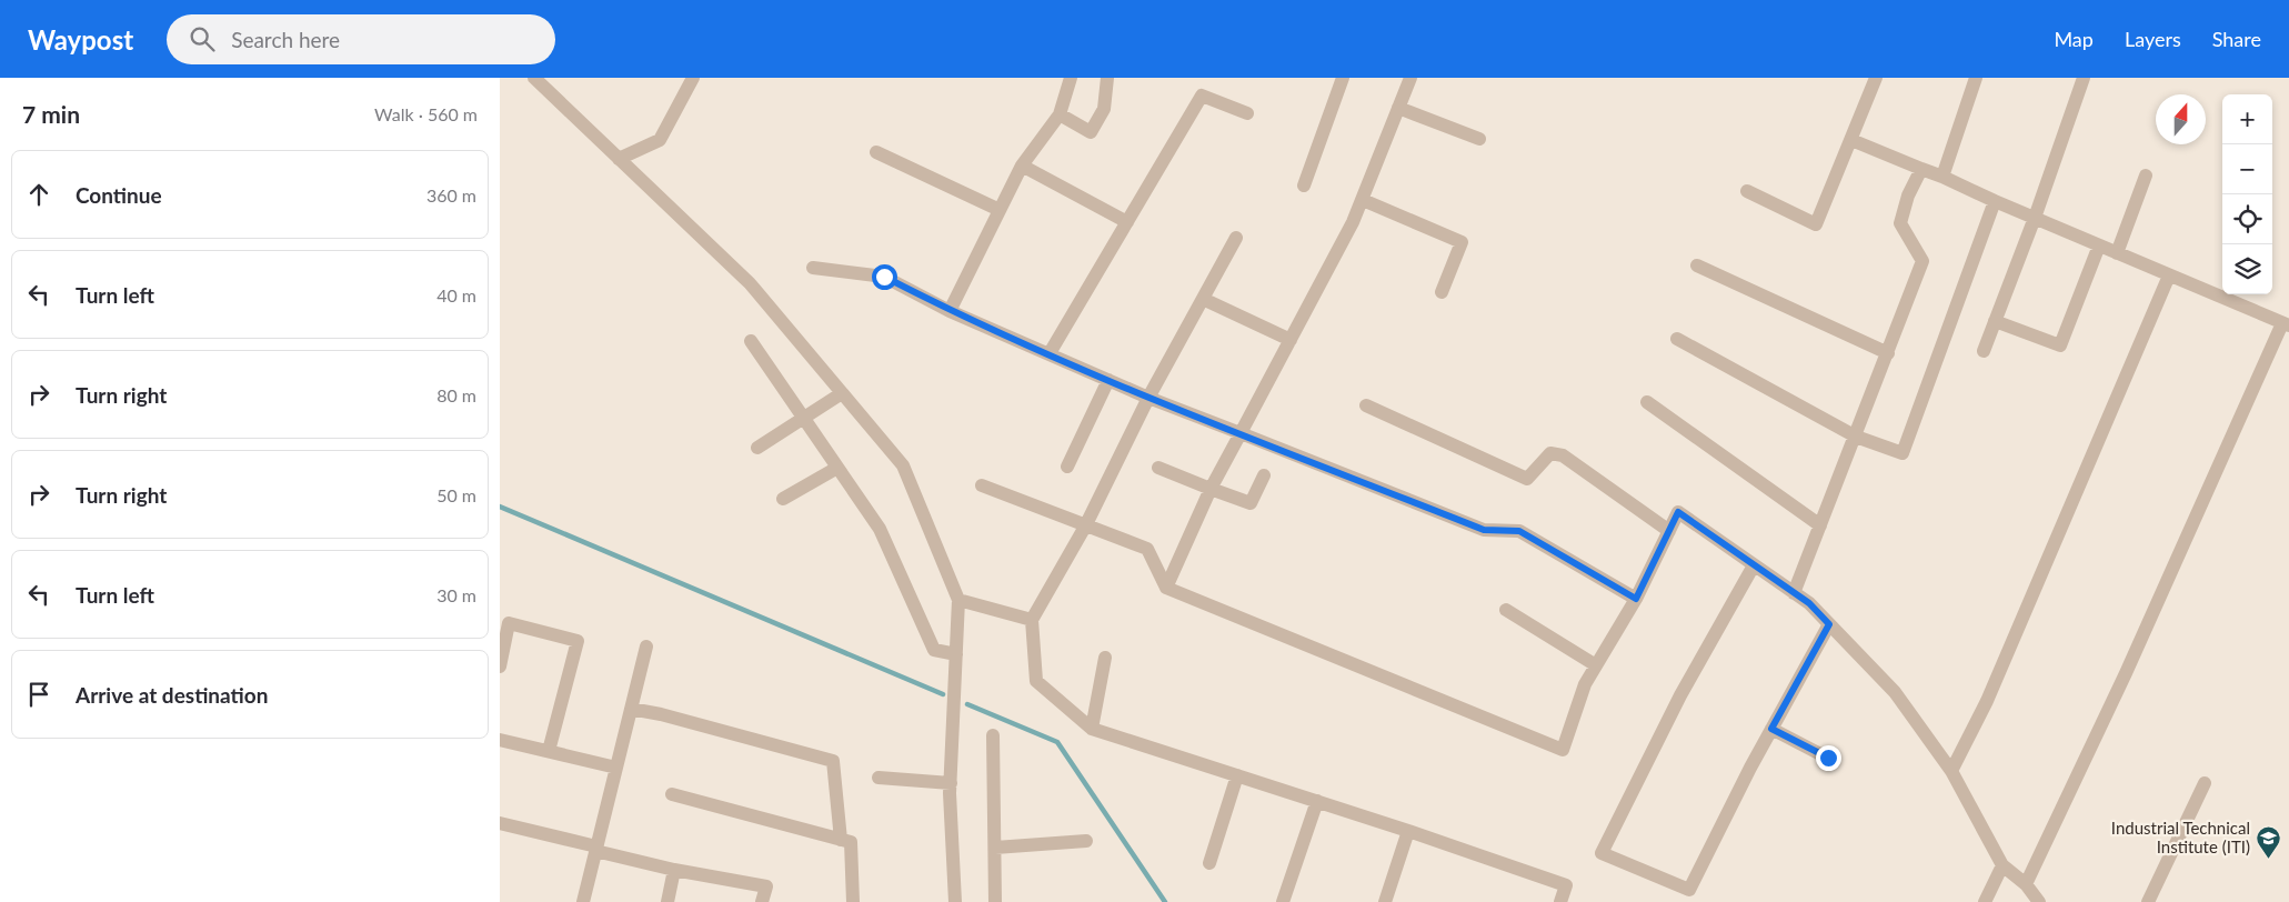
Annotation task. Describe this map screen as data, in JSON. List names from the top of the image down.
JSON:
{
  "places": {
    "school or university": ["Industrial Technical Institute (ITI)"]
  },
  "north": "top",
  "page": {
    "header": "Waypost",
    "search": "Search here",
    "nav": ["Map", "Layers", "Share"],
    "heading": ["7 min", "Walk · 560 m"],
    "map_buttons": ["+", "−"],
    "list": [
      ["Continue", "360 m"],
      ["Turn left", "40 m"],
      ["Turn right", "80 m"],
      ["Turn right", "50 m"],
      ["Turn left", "30 m"],
      "Arrive at destination"
    ]
  }
}
